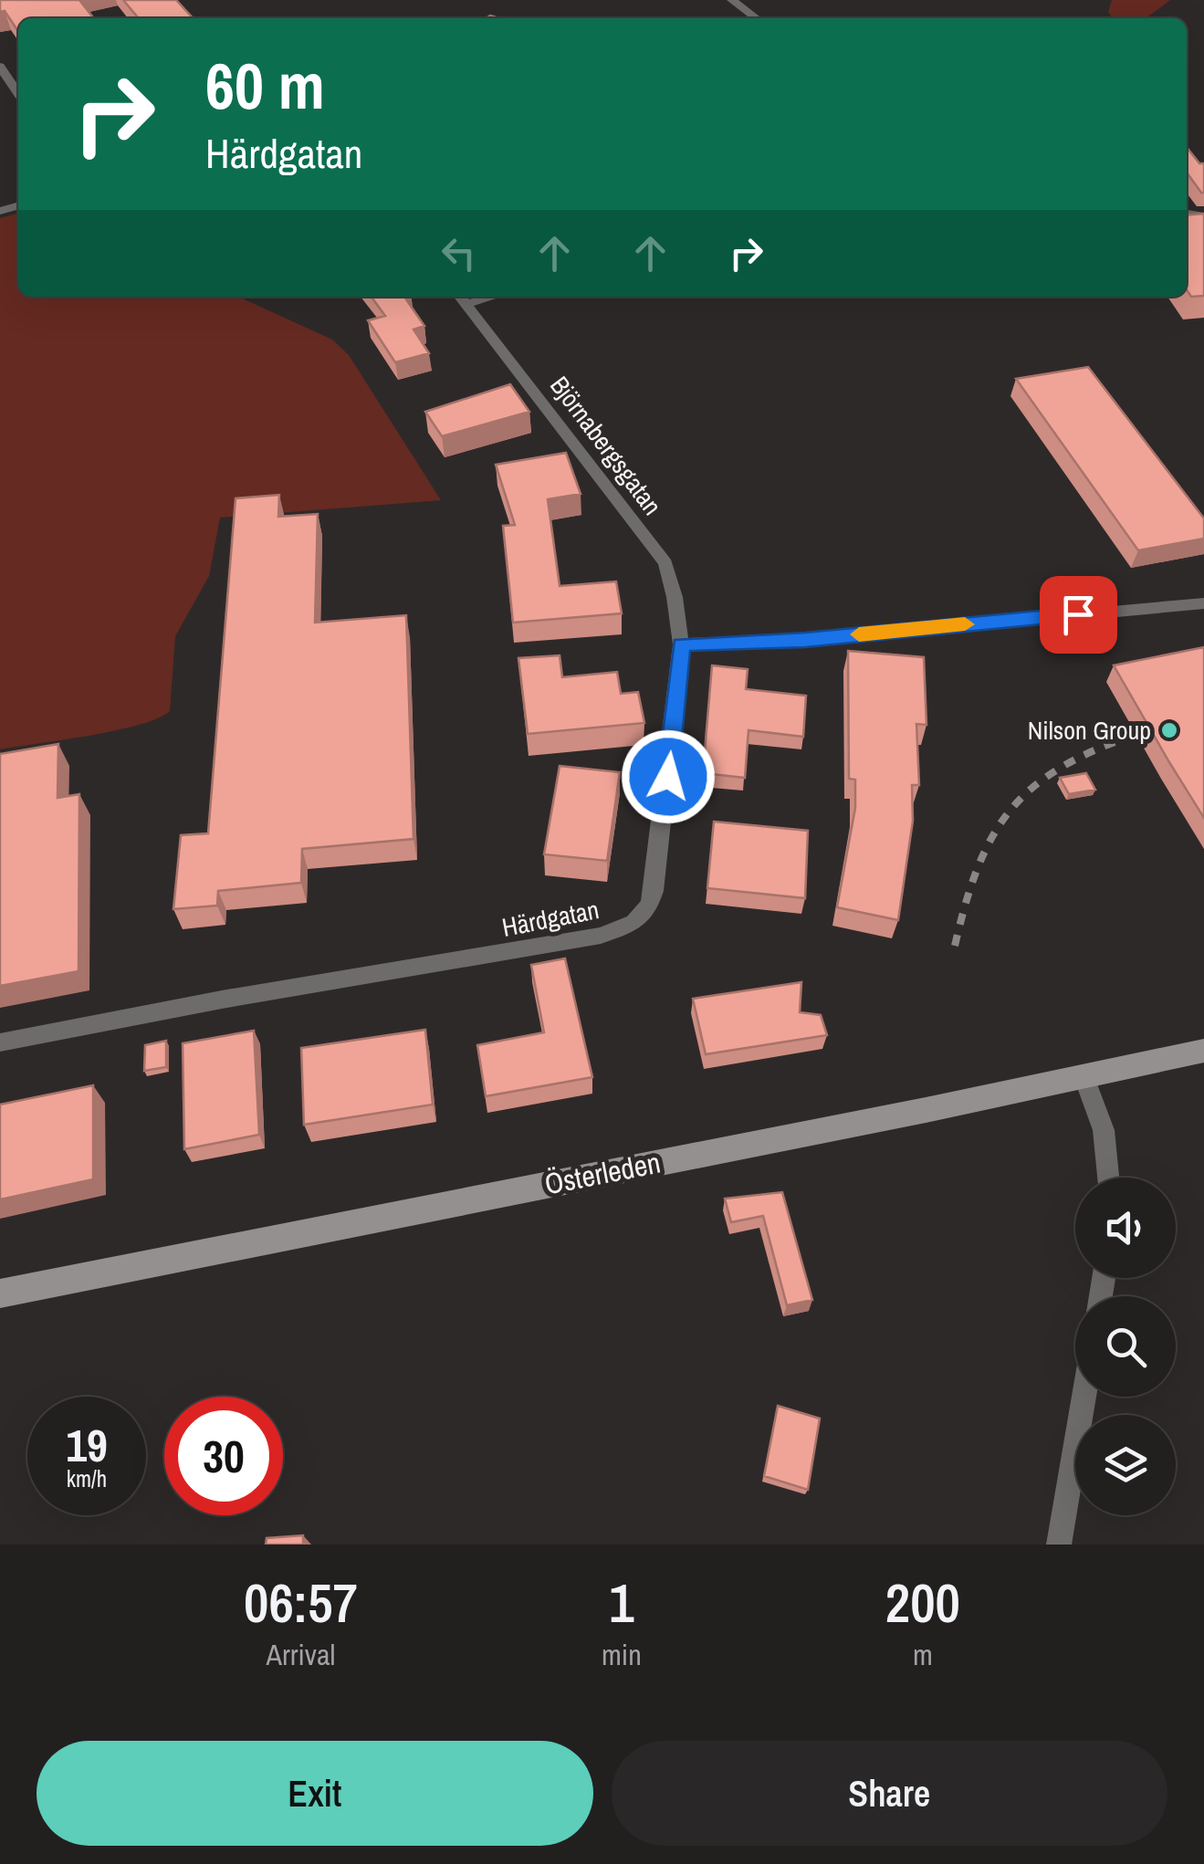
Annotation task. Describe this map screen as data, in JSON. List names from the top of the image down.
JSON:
{
  "streets": {
    "main road": ["Österleden"],
    "street": ["Björnabergsgatan", "Härdgatan"]
  },
  "crossings": [
    ["Björnabergsgatan", "Härdgatan"]
  ],
  "places": ["Nilson Group"],
  "page": {
    "turn": ["60 m", "Härdgatan"],
    "speed": "19 km/h",
    "limit": "30",
    "eta": [
      "06:57",
      "Arrival",
      "1",
      "min",
      "200",
      "m"
    ],
    "buttons": ["Exit", "Share"]
  }
}
